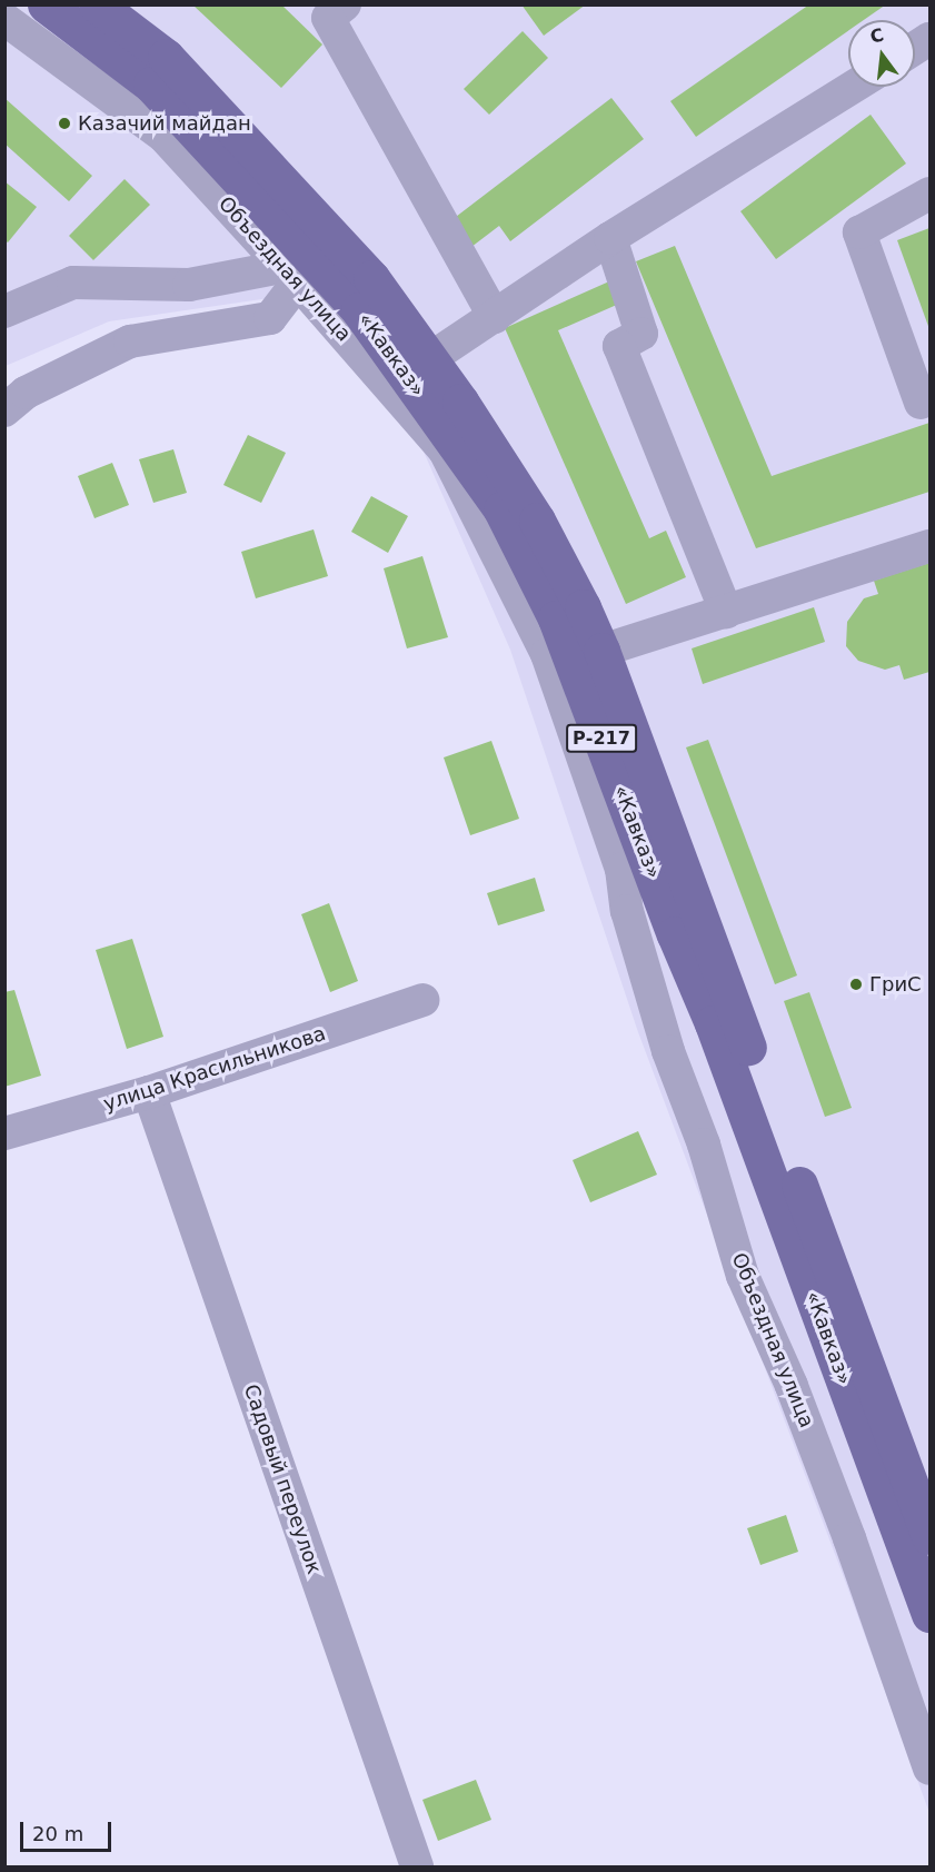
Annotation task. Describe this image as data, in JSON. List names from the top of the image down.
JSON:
{
  "streets": {
    "main road": ["«Кавказ»", "Р-217"],
    "street": ["Объездная улица", "улица Красильникова", "Садовый переулок"]
  },
  "crossings": [
    ["Объездная улица", "«Кавказ»"],
    ["улица Красильникова", "Садовый переулок"]
  ],
  "places": ["Казачий майдан", "ГриС"],
  "scale_bar": "20 m",
  "north": "top"
}
